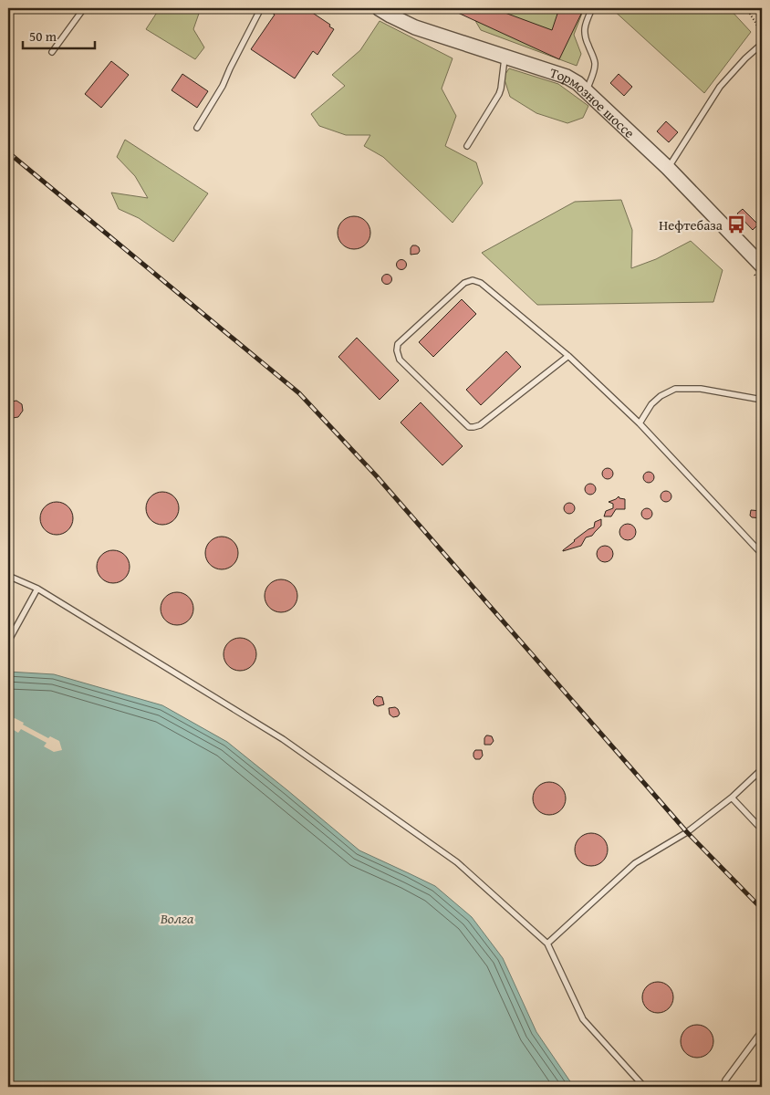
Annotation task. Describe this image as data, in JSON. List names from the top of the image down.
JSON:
{
  "streets": {
    "street": ["Тормозное шоссе"]
  },
  "water": ["Волга"],
  "places": {
    "bus stop": ["Нефтебаза"]
  },
  "scale_bar": "50 m"
}
